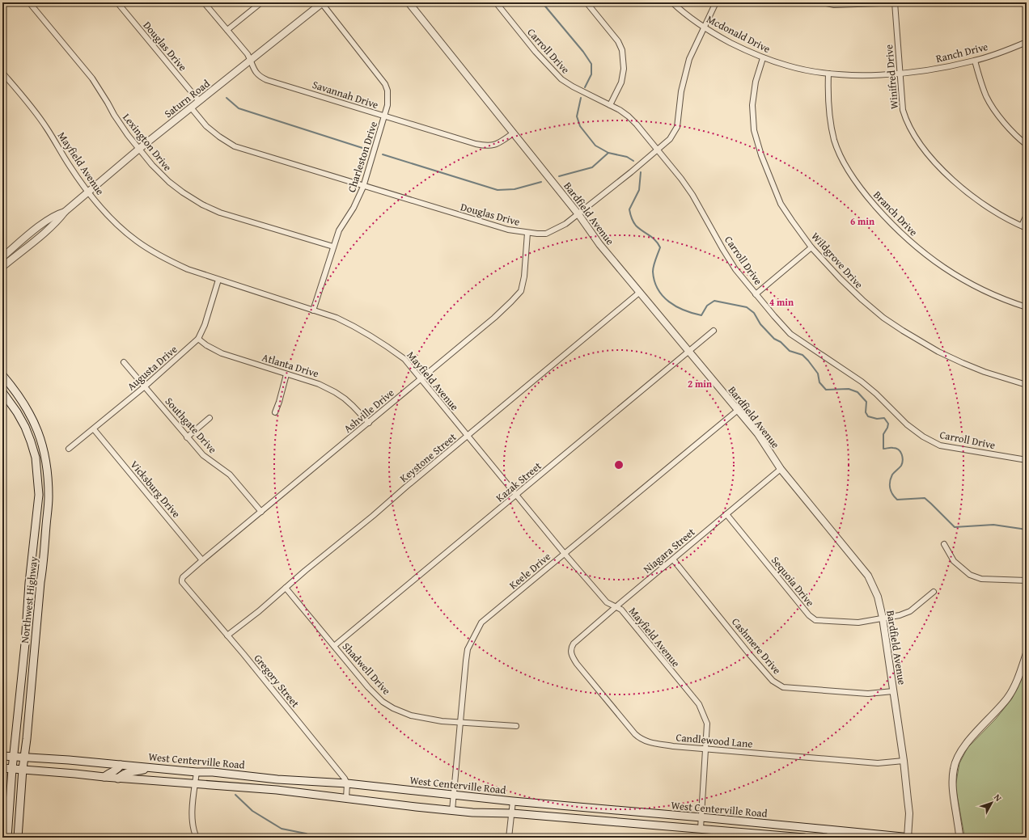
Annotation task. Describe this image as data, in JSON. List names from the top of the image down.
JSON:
{
  "streets": {
    "main road": ["Northwest Highway", "West Centerville Road"],
    "street": [
      "Mcdonald Drive",
      "Douglas Drive",
      "Carroll Drive",
      "Ranch Drive",
      "Winifred Drive",
      "Savannah Drive",
      "Saturn Road",
      "Lexington Drive",
      "Charleston Drive",
      "Mayfield Avenue",
      "Bardfield Avenue",
      "Branch Drive",
      "Wildgrove Drive",
      "Atlanta Drive",
      "Augusta Drive",
      "Ashville Drive",
      "Southgate Drive",
      "Keystone Street",
      "Kazak Street",
      "Vicksburg Drive",
      "Niagara Street",
      "Keele Drive",
      "Sequoia Drive",
      "Cashmere Drive",
      "Shadwell Drive",
      "Gregory Street",
      "Candlewood Lane"
    ]
  },
  "crossings": [
    ["Mcdonald Drive", "Douglas Drive"],
    ["Mcdonald Drive", "Ranch Drive"],
    ["Mcdonald Drive", "Winifred Drive"],
    ["Mcdonald Drive", "Branch Drive"],
    ["Mcdonald Drive", "Wildgrove Drive"],
    ["Douglas Drive", "Carroll Drive"],
    ["Douglas Drive", "Saturn Road"],
    ["Douglas Drive", "Charleston Drive"],
    ["Douglas Drive", "Bardfield Avenue"],
    ["Douglas Drive", "Ashville Drive"],
    ["Ranch Drive", "Winifred Drive"],
    ["Savannah Drive", "Saturn Road"],
    ["Savannah Drive", "Charleston Drive"],
    ["Savannah Drive", "Bardfield Avenue"],
    ["Saturn Road", "Lexington Drive"],
    ["Saturn Road", "Charleston Drive"],
    ["Saturn Road", "Mayfield Avenue"],
    ["Lexington Drive", "Charleston Drive"],
    ["Charleston Drive", "Mayfield Avenue"],
    ["Mayfield Avenue", "Augusta Drive"],
    ["Mayfield Avenue", "Ashville Drive"],
    ["Mayfield Avenue", "Keystone Street"],
    ["Mayfield Avenue", "Kazak Street"],
    ["Mayfield Avenue", "Niagara Street"],
    ["Mayfield Avenue", "Keele Drive"],
    ["Mayfield Avenue", "Candlewood Lane"],
    ["Mayfield Avenue", "West Centerville Road"],
    ["Bardfield Avenue", "Keystone Street"],
    ["Bardfield Avenue", "Kazak Street"],
    ["Bardfield Avenue", "Niagara Street"],
    ["Bardfield Avenue", "Keele Drive"],
    ["Bardfield Avenue", "Sequoia Drive"],
    ["Bardfield Avenue", "Cashmere Drive"],
    ["Bardfield Avenue", "Candlewood Lane"],
    ["Bardfield Avenue", "West Centerville Road"],
    ["Atlanta Drive", "Augusta Drive"],
    ["Atlanta Drive", "Ashville Drive"],
    ["Augusta Drive", "Southgate Drive"],
    ["Augusta Drive", "Vicksburg Drive"],
    ["Ashville Drive", "Southgate Drive"],
    ["Ashville Drive", "Vicksburg Drive"],
    ["Ashville Drive", "Gregory Street"],
    ["Keystone Street", "Shadwell Drive"],
    ["Keystone Street", "Gregory Street"],
    ["Kazak Street", "Shadwell Drive"],
    ["Niagara Street", "Sequoia Drive"],
    ["Niagara Street", "Cashmere Drive"],
    ["Niagara Street", "Candlewood Lane"],
    ["Keele Drive", "Shadwell Drive"],
    ["Keele Drive", "West Centerville Road"],
    ["Northwest Highway", "West Centerville Road"],
    ["Gregory Street", "West Centerville Road"]
  ],
  "north": "top right",
  "rings": ["6 min", "4 min", "2 min"]
}
